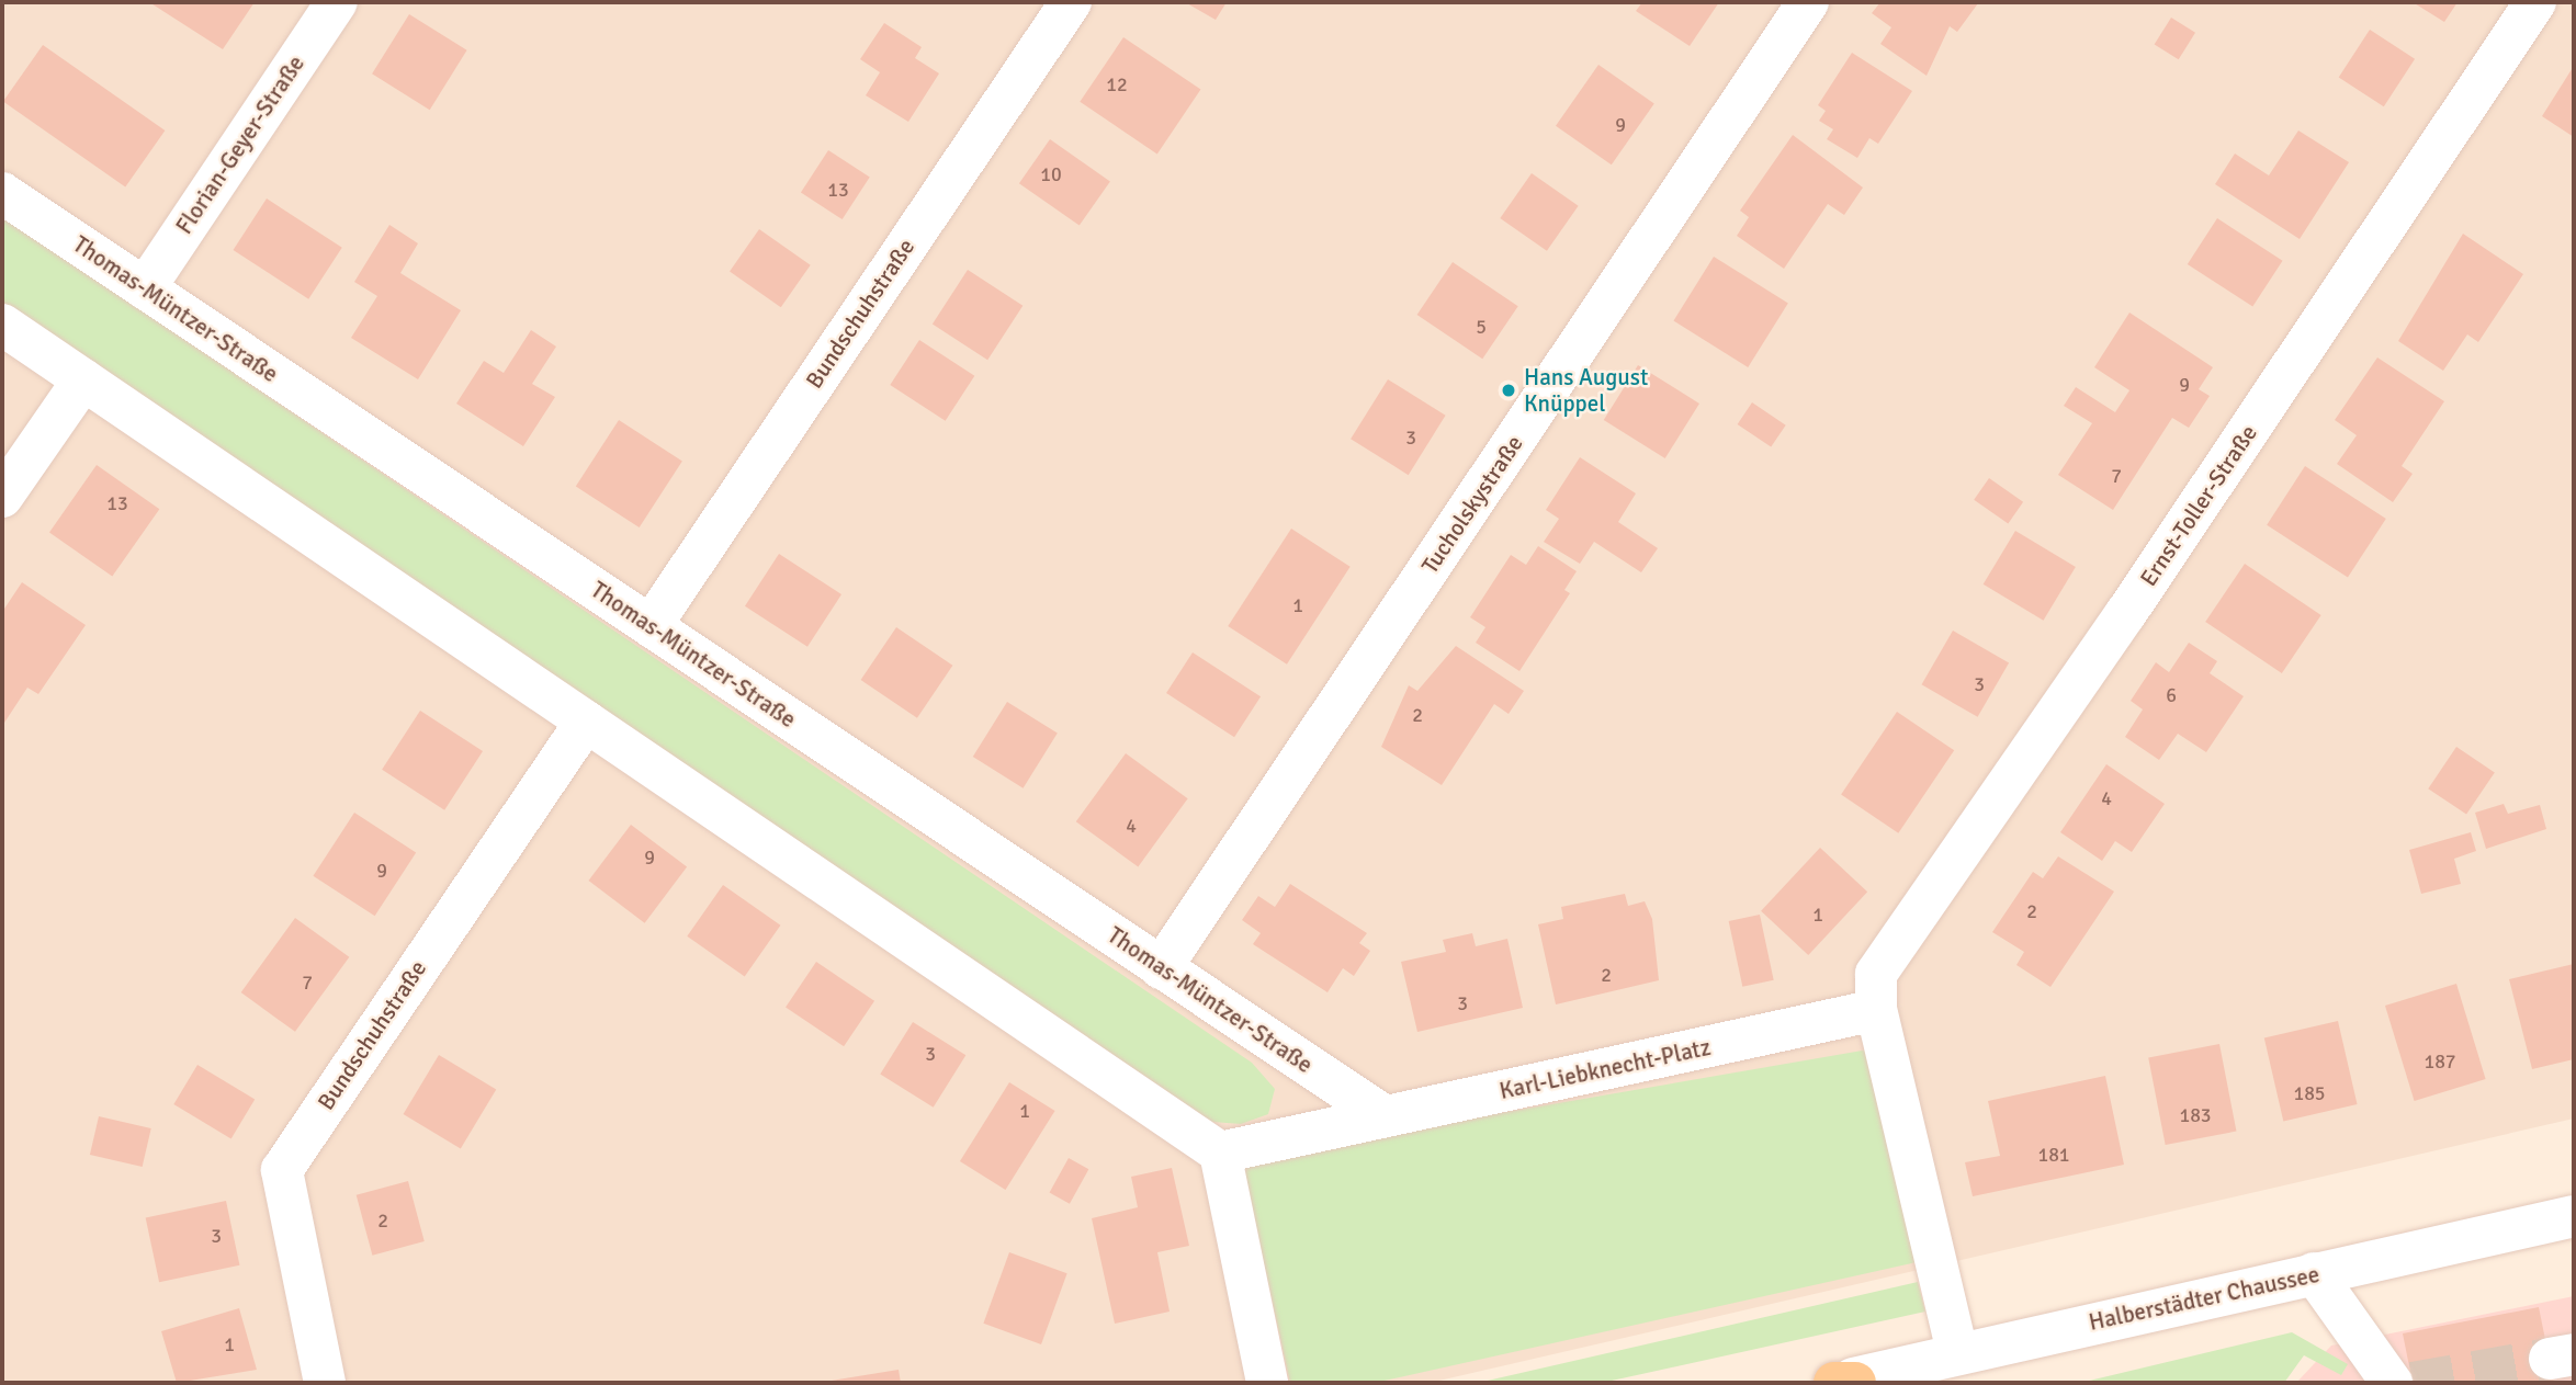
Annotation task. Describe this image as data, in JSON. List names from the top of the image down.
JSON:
{
  "streets": {
    "street": [
      "Florian-Geyer-Straße",
      "Thomas-Müntzer-Straße",
      "Bundschuhstraße",
      "Tucholskystraße",
      "Ernst-Toller-Straße",
      "Karl-Liebknecht-Platz",
      "Halberstädter Chaussee"
    ]
  },
  "crossings": [
    ["Florian-Geyer-Straße", "Thomas-Müntzer-Straße"],
    ["Thomas-Müntzer-Straße", "Bundschuhstraße"],
    ["Thomas-Müntzer-Straße", "Tucholskystraße"],
    ["Thomas-Müntzer-Straße", "Karl-Liebknecht-Platz"],
    ["Ernst-Toller-Straße", "Karl-Liebknecht-Platz"]
  ],
  "places": ["Hans August Knüppel"],
  "house_numbers": [
    "12",
    "9",
    "10",
    "13",
    "5",
    "9",
    "3",
    "7",
    "13",
    "1",
    "3",
    "6",
    "2",
    "4",
    "4",
    "9",
    "9",
    "2",
    "1",
    "2",
    "7",
    "3",
    "3",
    "187",
    "185",
    "1",
    "183",
    "181",
    "2",
    "3",
    "1"
  ]
}
